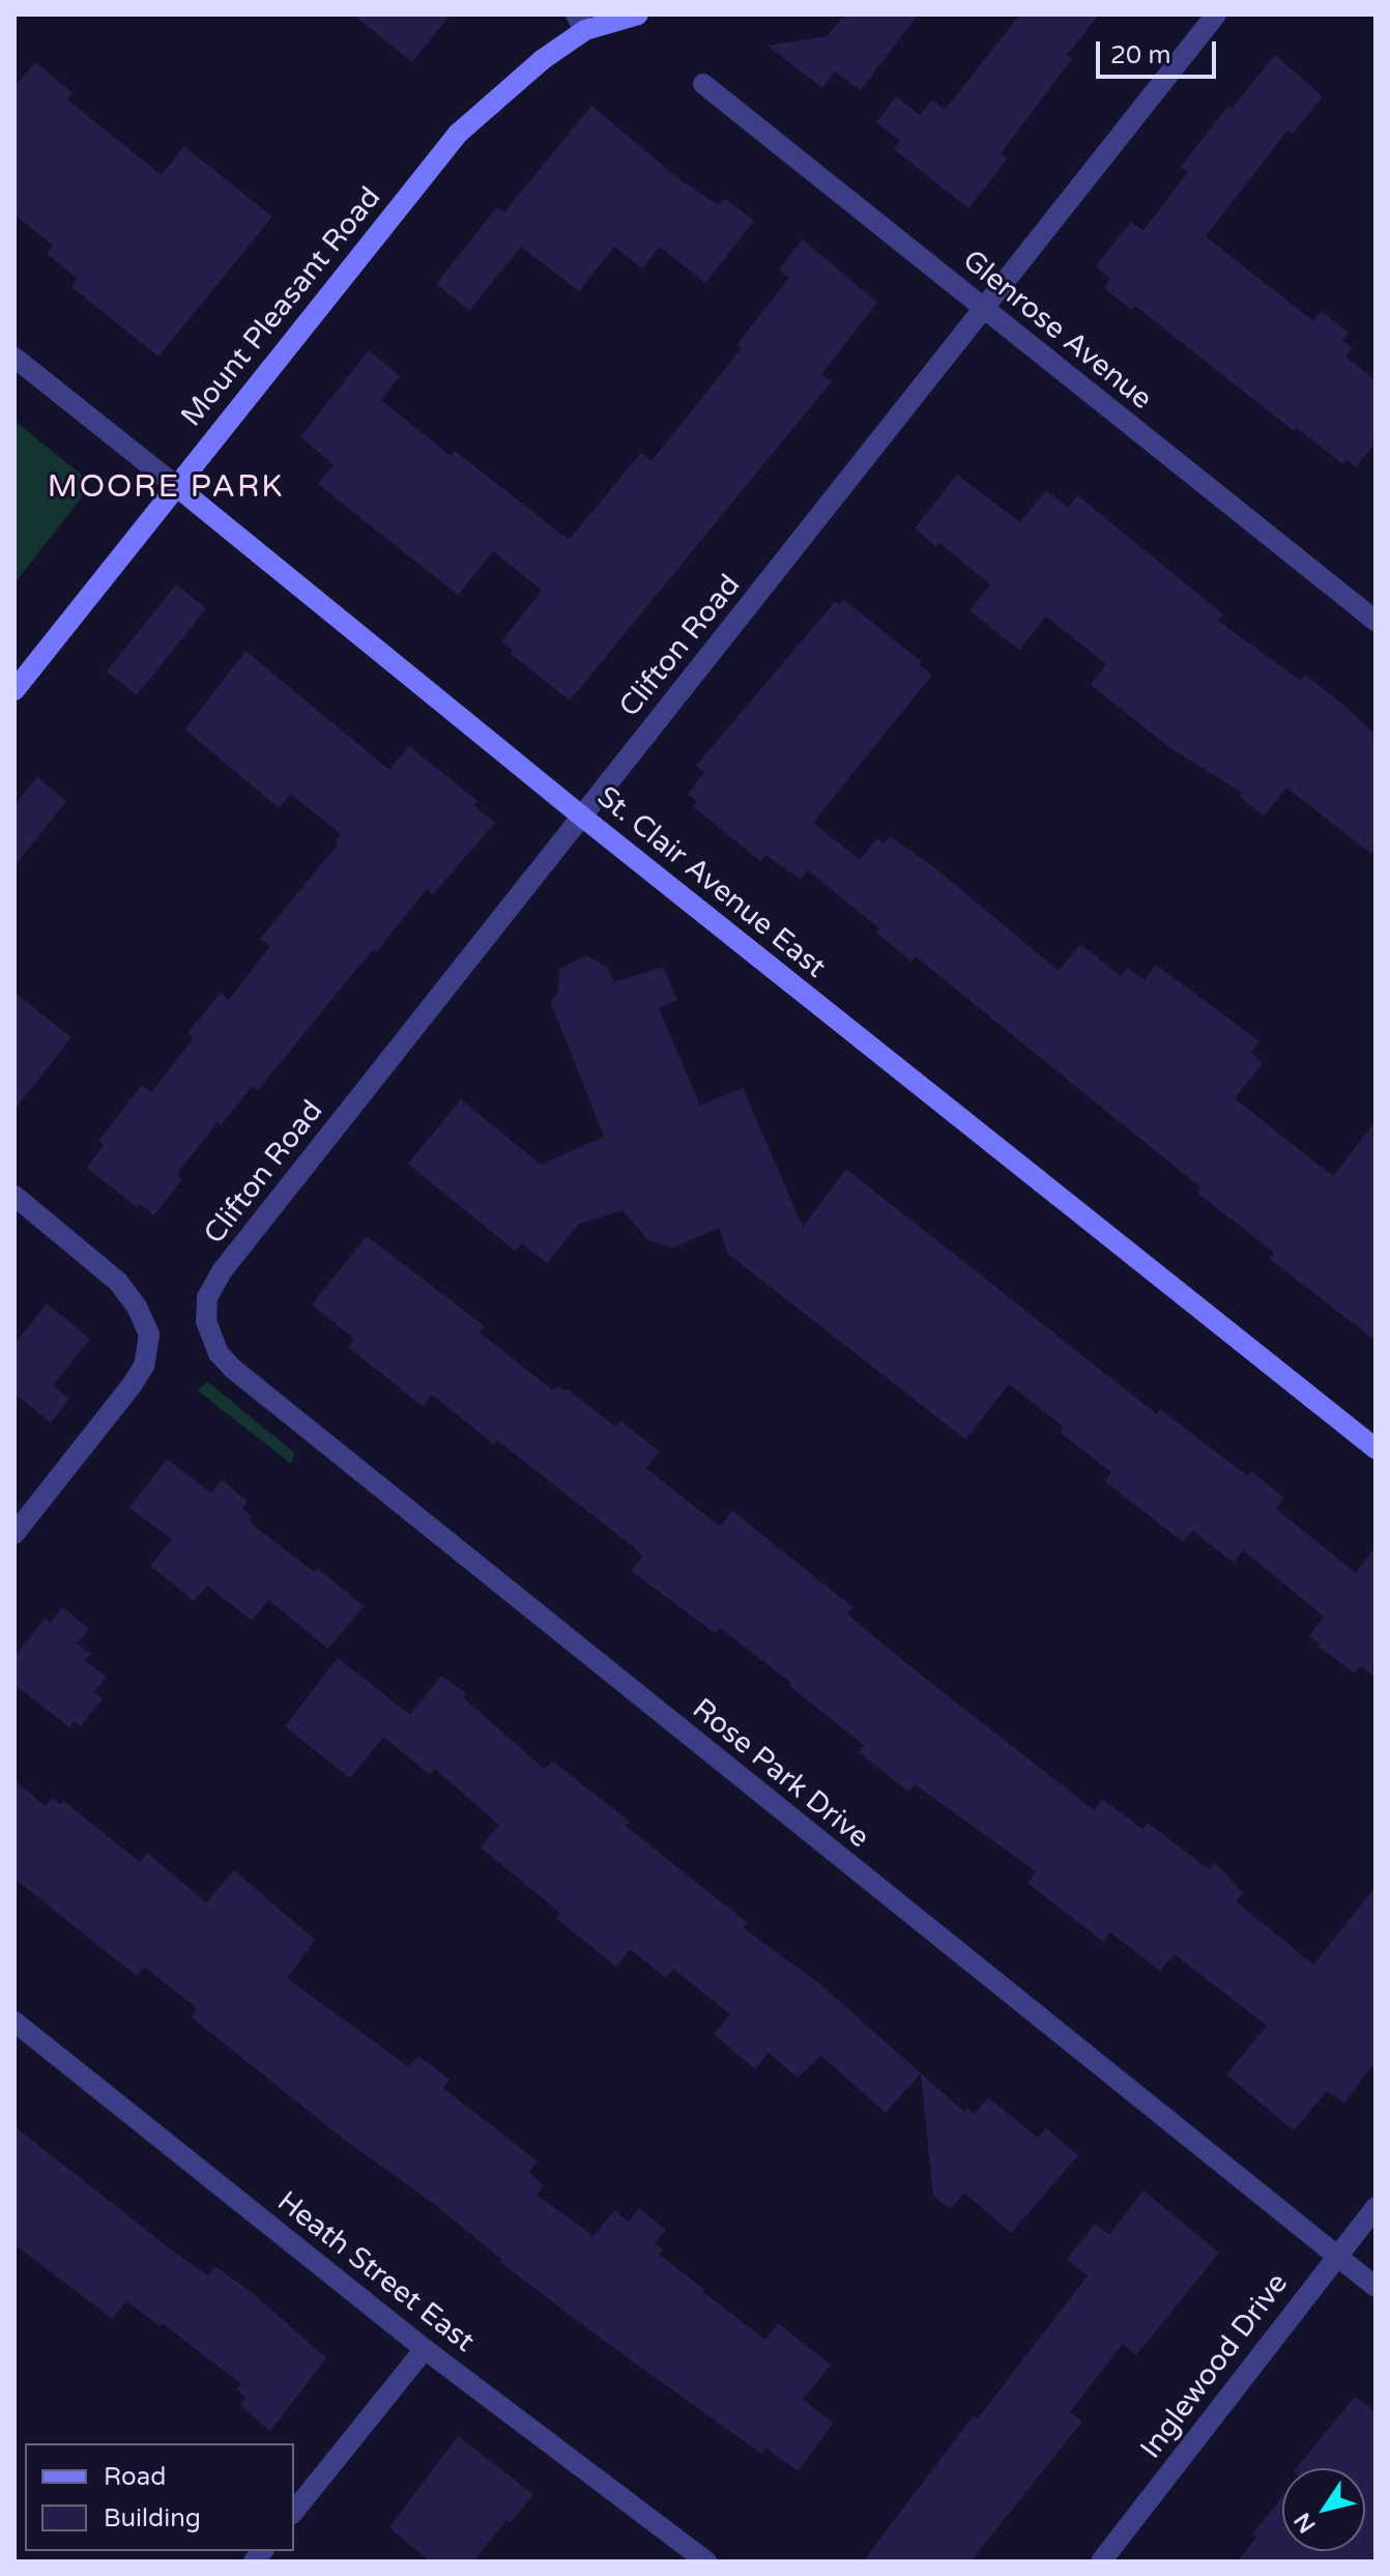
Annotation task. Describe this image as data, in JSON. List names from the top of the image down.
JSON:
{
  "streets": {
    "main road": ["Mount Pleasant Road", "St. Clair Avenue East"],
    "street": [
      "Glenrose Avenue",
      "Clifton Road",
      "Rose Park Drive",
      "Heath Street East",
      "Inglewood Drive"
    ]
  },
  "crossings": [
    ["Mount Pleasant Road", "St. Clair Avenue East"],
    ["Glenrose Avenue", "Clifton Road"],
    ["Clifton Road", "St. Clair Avenue East"],
    ["Clifton Road", "Rose Park Drive"],
    ["Rose Park Drive", "Inglewood Drive"]
  ],
  "districts": ["MOORE PARK"],
  "legend": ["Road", "Building"],
  "scale_bar": "20 m",
  "north": "bottom left"
}
